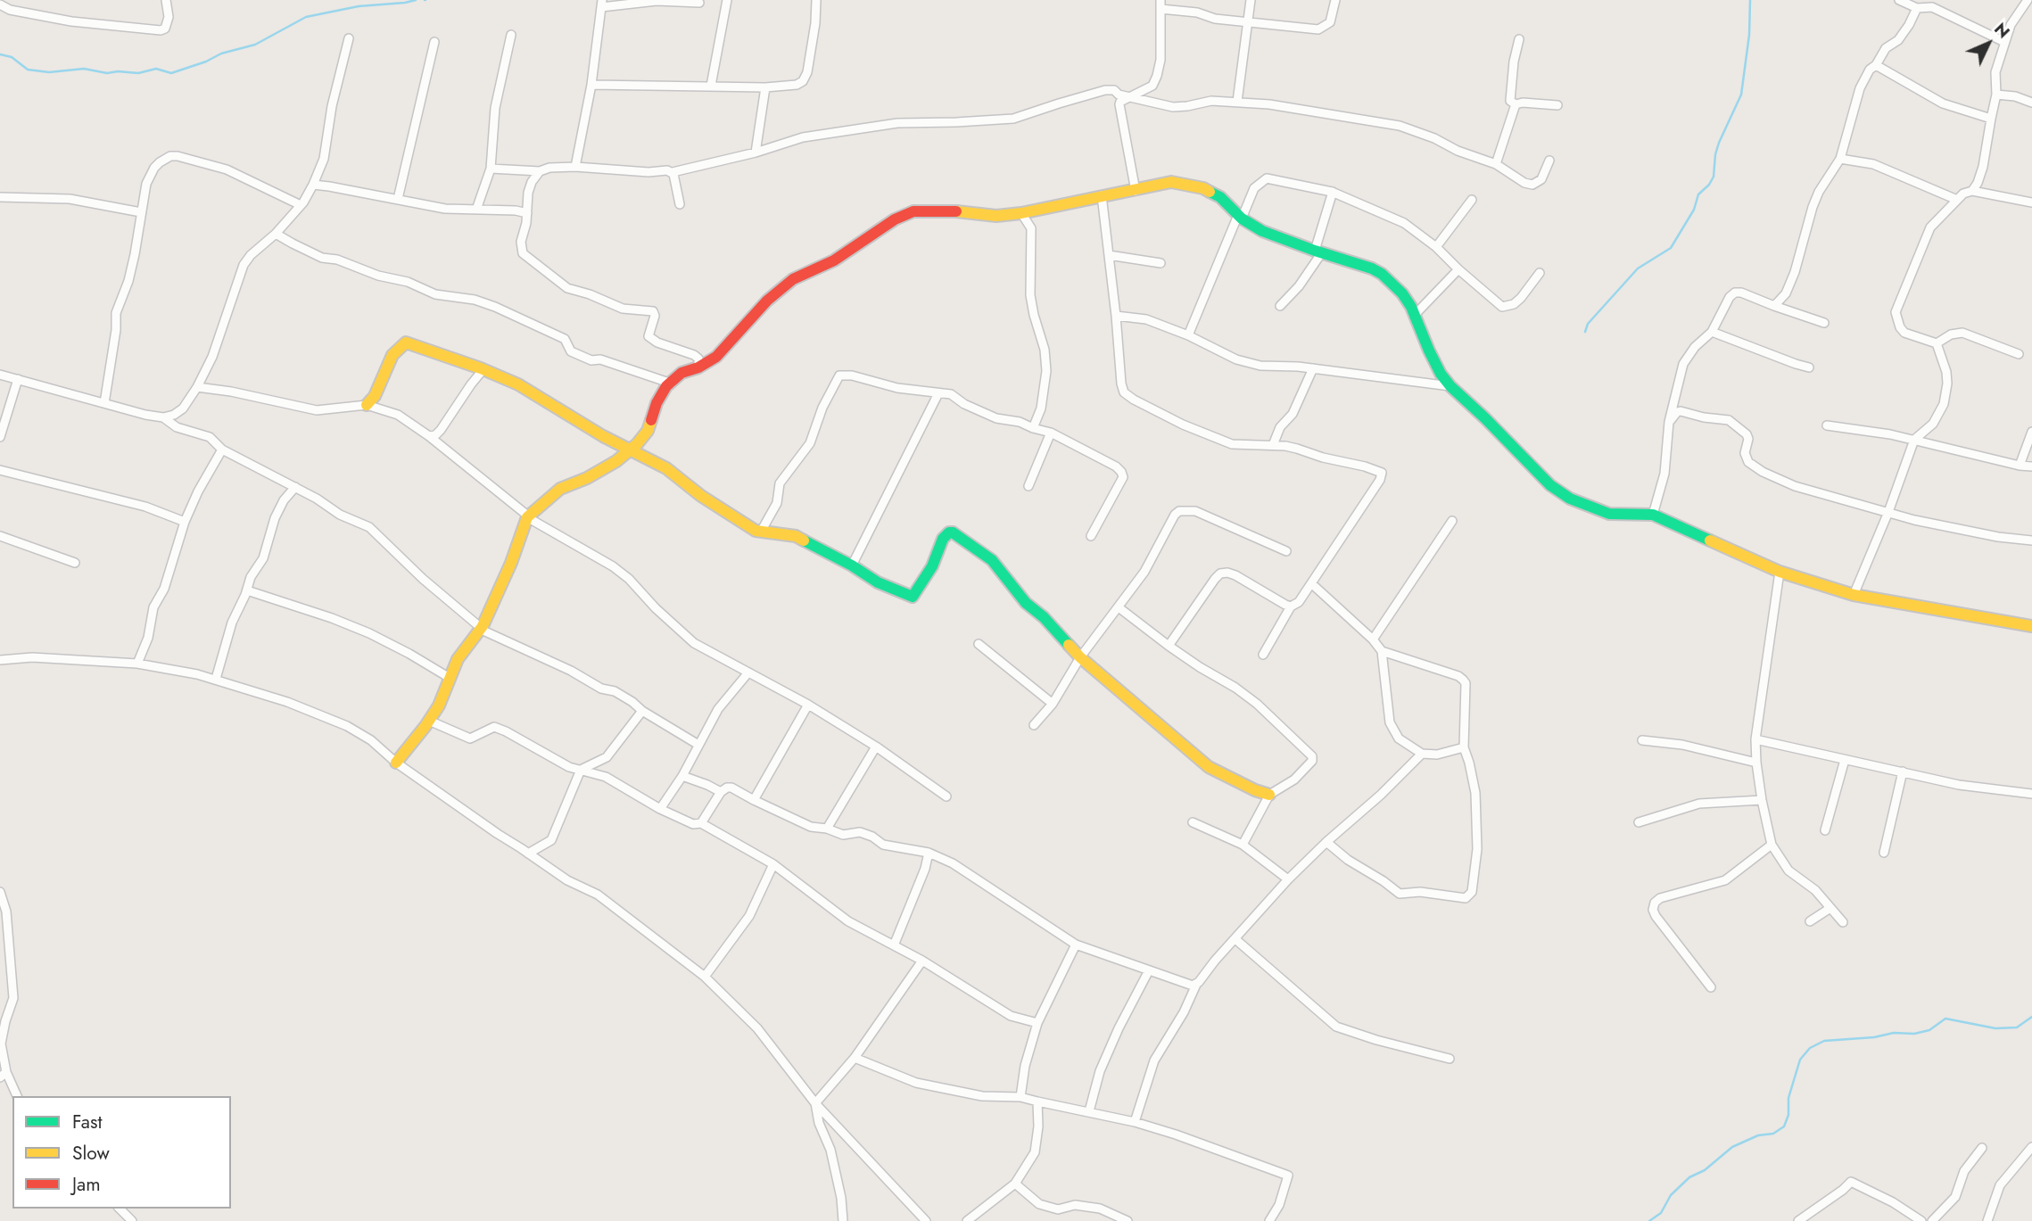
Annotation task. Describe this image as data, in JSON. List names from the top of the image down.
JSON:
{
  "legend": ["Fast", "Slow", "Jam"],
  "north": "top right"
}
